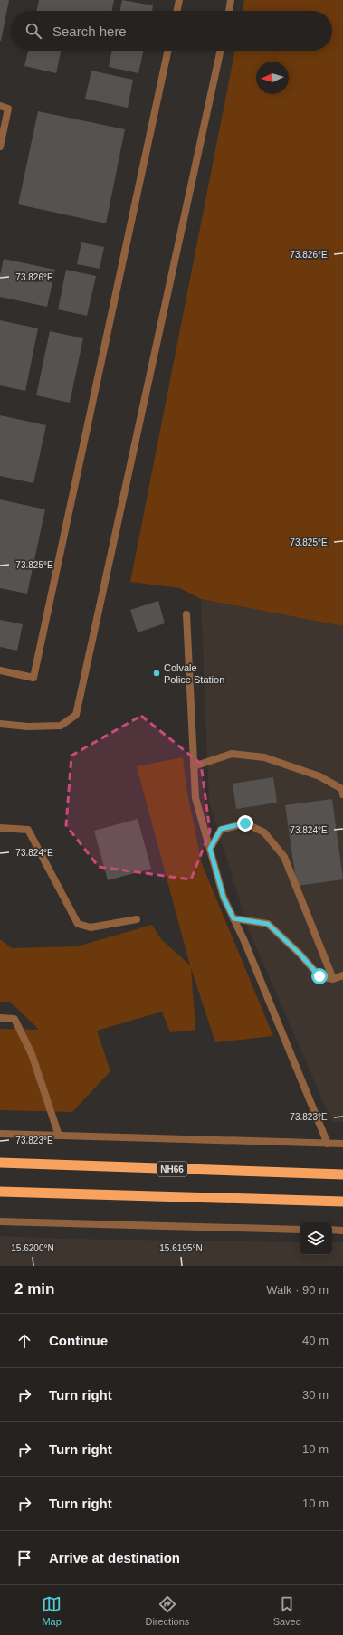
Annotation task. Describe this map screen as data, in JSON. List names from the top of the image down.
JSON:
{
  "streets": {
    "highway": ["NH66"]
  },
  "places": ["Colvale Police Station"],
  "north": "left",
  "page": {
    "search": "Search here",
    "heading": ["2 min", "Walk · 90 m"],
    "list": [
      ["Continue", "40 m"],
      ["Turn right", "30 m"],
      ["Turn right", "10 m"],
      ["Turn right", "10 m"],
      "Arrive at destination"
    ],
    "nav": ["Map", "Directions", "Saved"]
  },
  "coordinates": [
    "73.826°E",
    "73.825°E",
    "73.824°E",
    "73.823°E",
    "15.6200°N",
    "15.6195°N"
  ]
}
